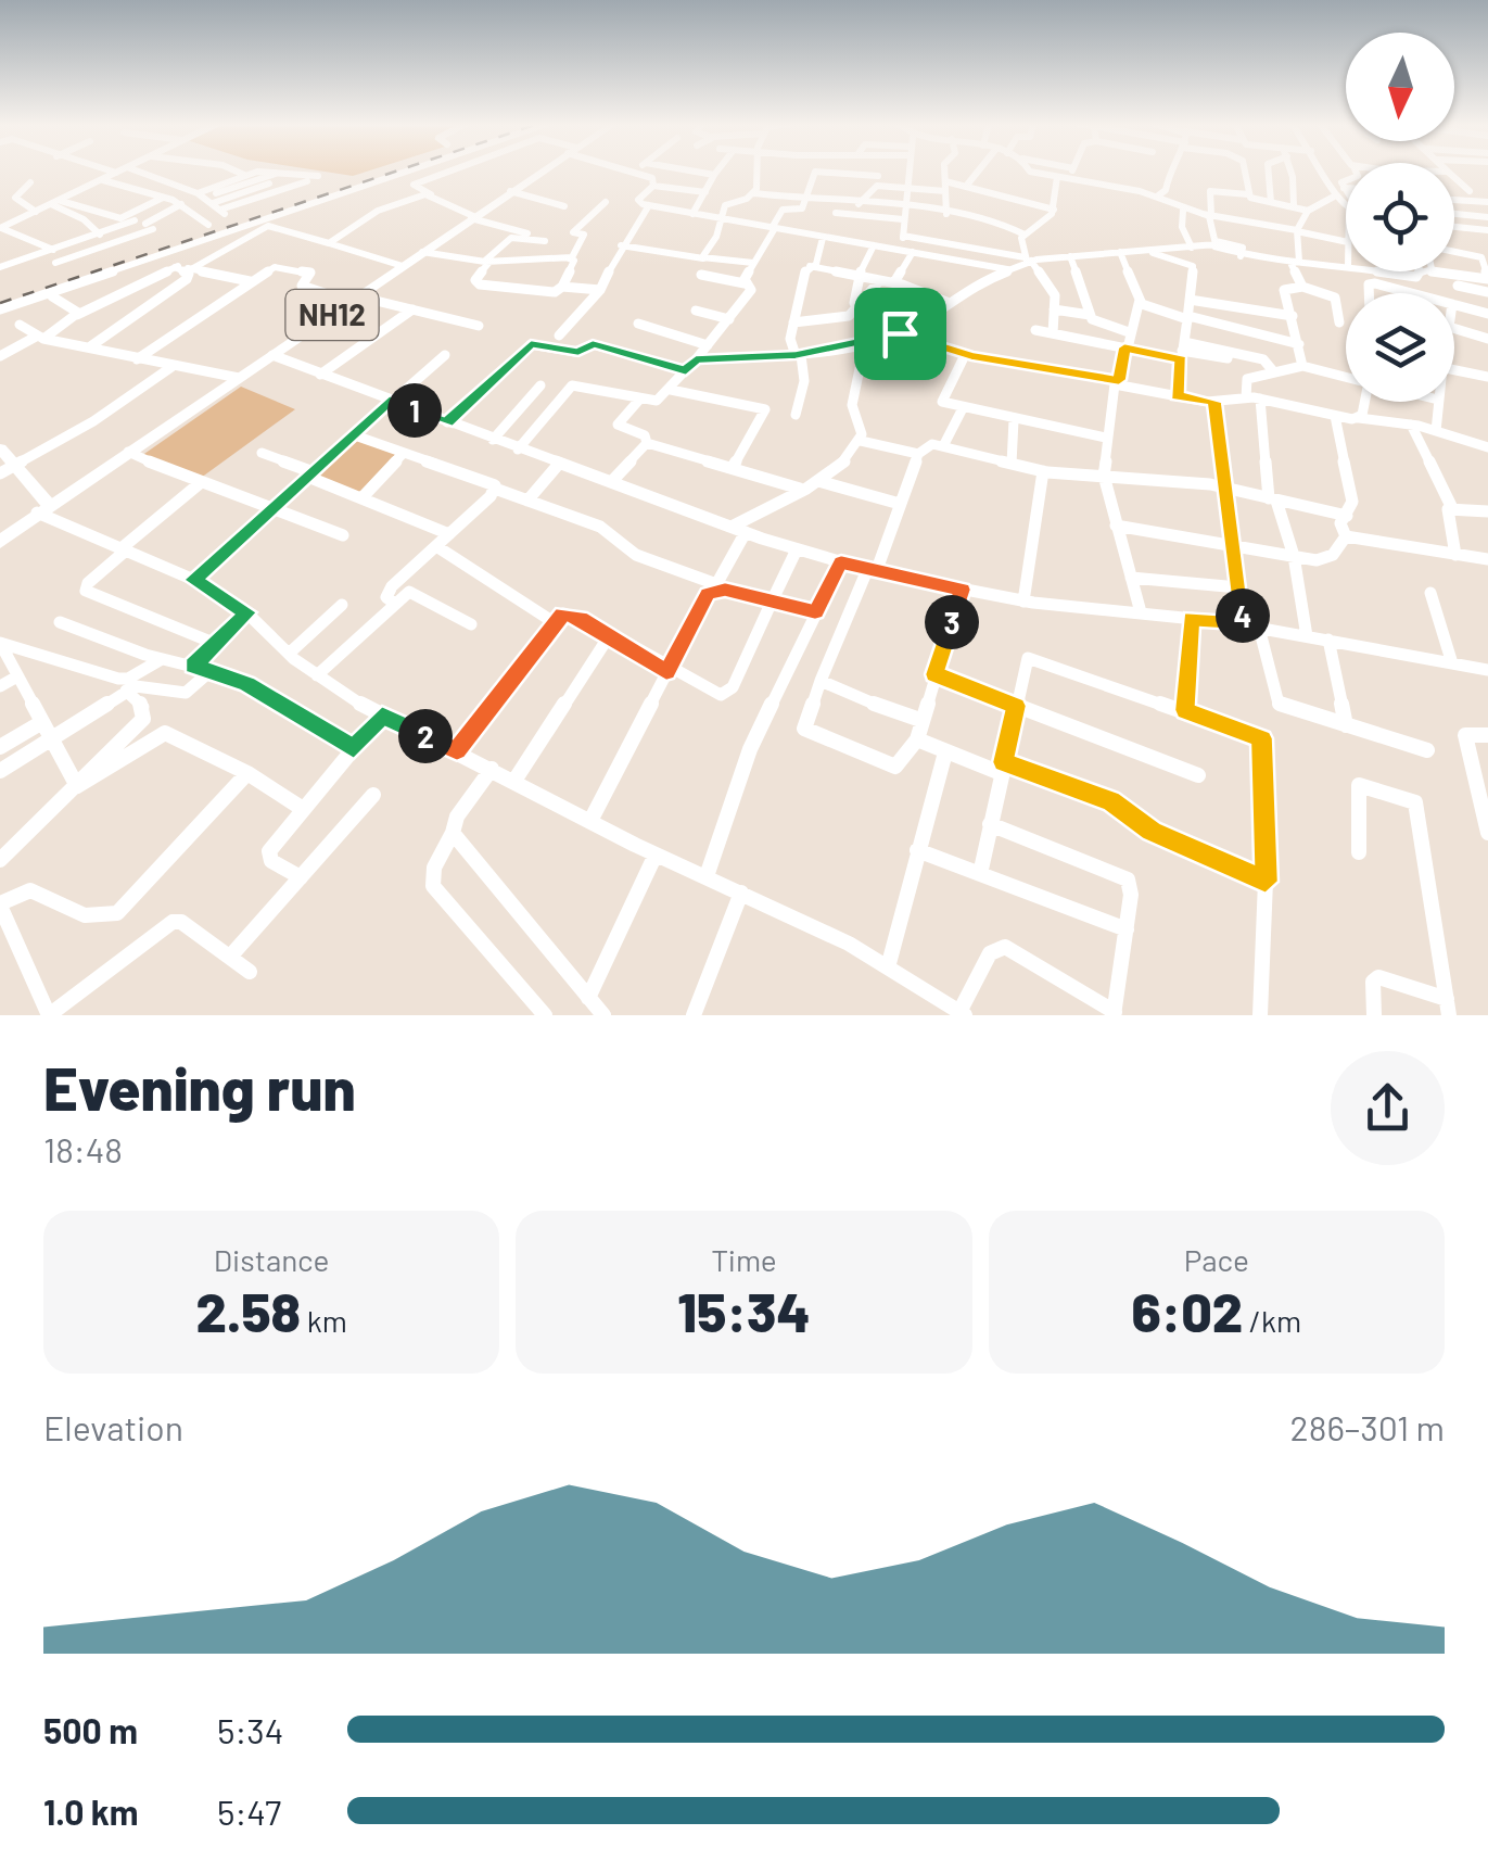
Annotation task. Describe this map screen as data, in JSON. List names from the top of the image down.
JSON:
{
  "streets": {
    "highway": ["NH12"]
  },
  "north": "bottom",
  "page": {
    "pins": [
      "1",
      "4",
      "3",
      "2"
    ],
    "heading": ["Evening run", "18:48"],
    "stats": [
      ["Distance", "2.58 km"],
      ["Time", "15:34"],
      ["Pace", "6:02 /km"]
    ],
    "chart": ["Elevation", "286–301 m"],
    "list": [
      {
        "name": "500 m",
        "note": "5:34"
      },
      {
        "name": "1.0 km",
        "note": "5:47"
      }
    ]
  }
}
